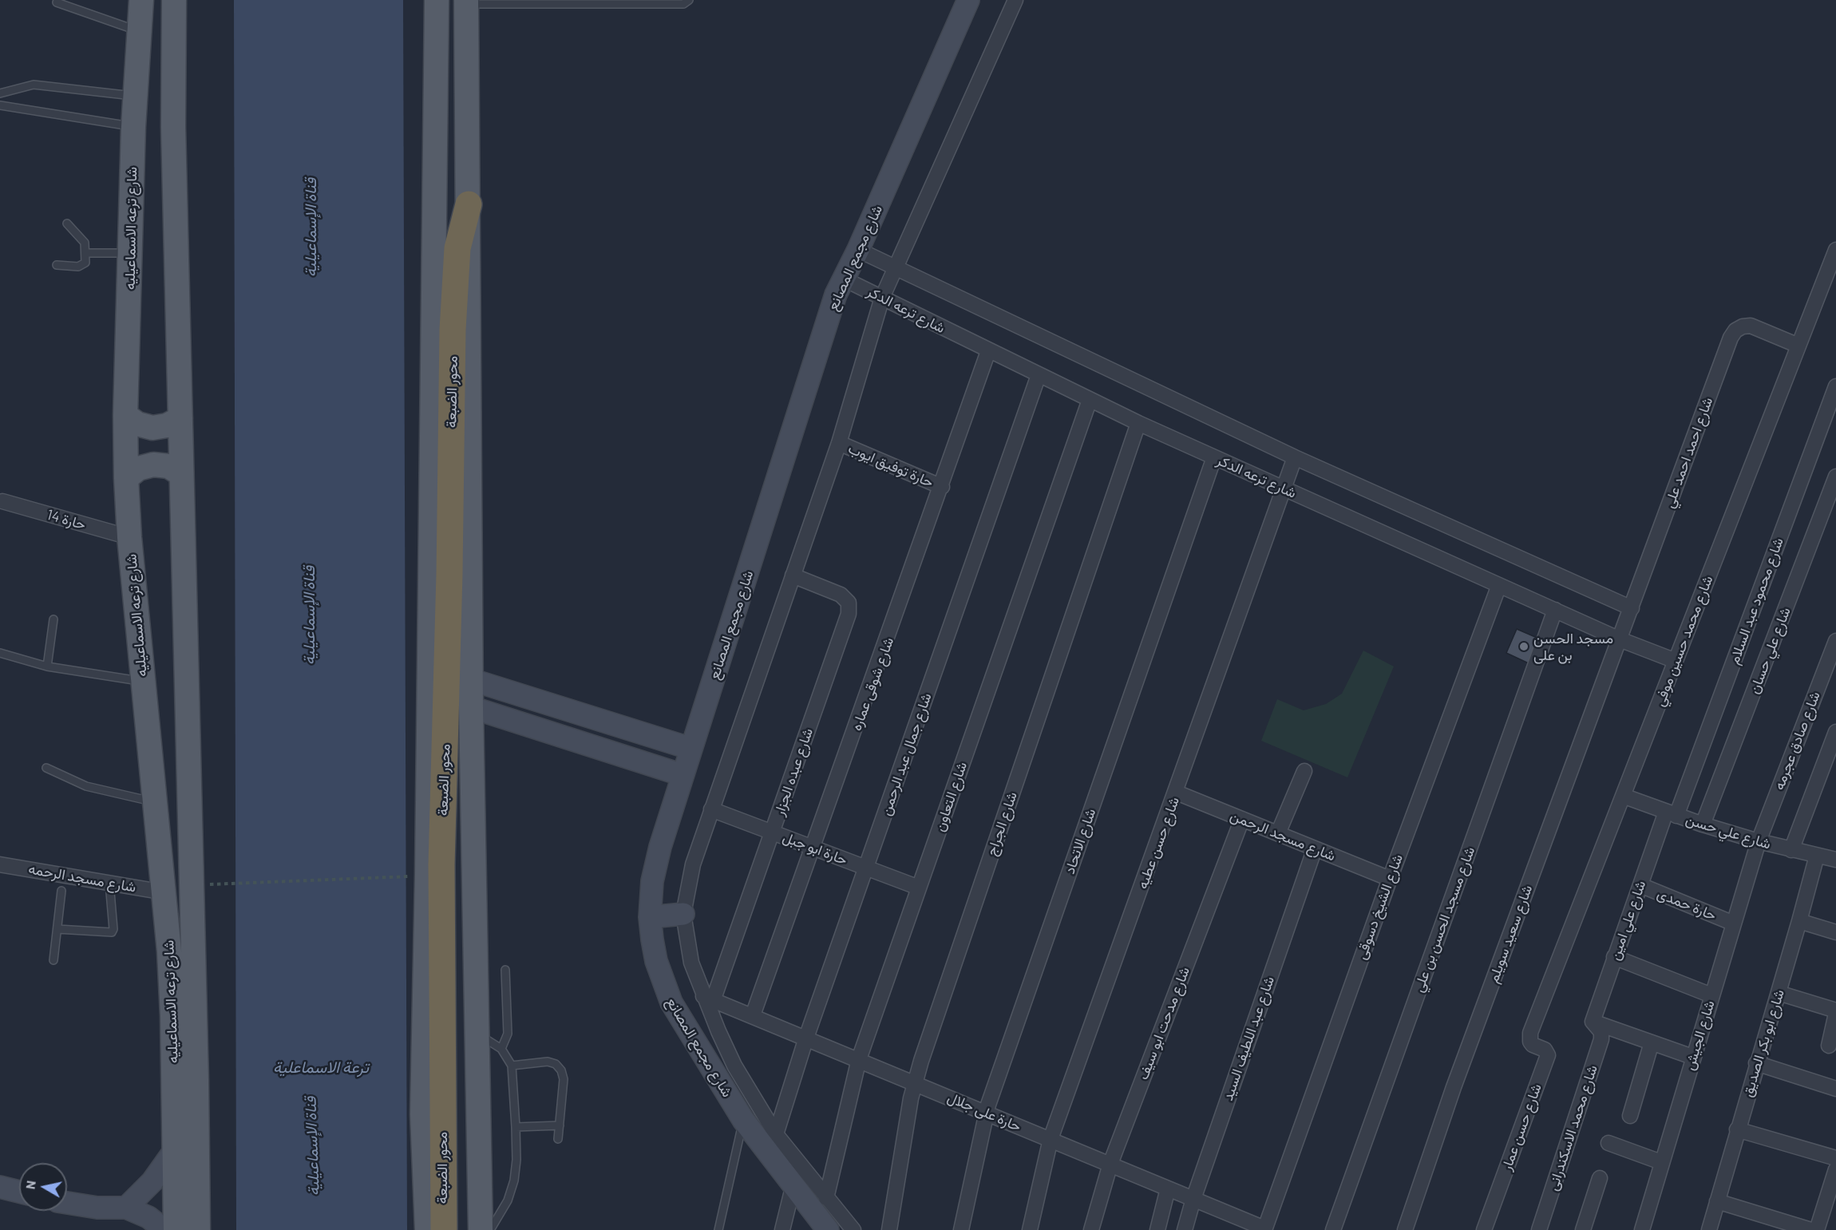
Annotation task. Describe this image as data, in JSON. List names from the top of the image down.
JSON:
{
  "streets": {
    "highway": ["محور الضبعة"],
    "main road": ["شارع ترعه الاسماعيليه"],
    "street": [
      "شارع مجمع المصانع",
      "شارع ترعه الدكر",
      "شارع احمد احمد علي",
      "حارة توفيق ايوب",
      "حارة 14",
      "شارع محمود عبد السلام",
      "شارع محمد حسين موفي",
      "شارع علي حسان",
      "شارع شوقى عماره",
      "شارع صادق عجرمه",
      "شارع جمال عبد الرحمن",
      "شارع عبده الجزار",
      "شارع التعاون",
      "شارع الجراج",
      "شارع علي حسن",
      "شارع مسجد الرحمن",
      "شارع الاتحاد",
      "شارع حسن عطيه",
      "حارة ابو جبل",
      "شارع مسجد الرحمه",
      "حارة حمدى",
      "شارع الشيخ دسوقى",
      "شارع مسجد الحسن بن علي",
      "شارع علي امين",
      "شارع سعيد سويلم",
      "شارع مدحت ابو سيف",
      "شارع الجيش",
      "شارع عبد اللطيف السيد",
      "شارع ابو بكر الصديق",
      "حارة على جلال",
      "شارع حسن عمار",
      "شارع محمد الاسكندرانى"
    ]
  },
  "crossings": [
    ["شارع ترعه الاسماعيليه", "حارة 14"],
    ["شارع ترعه الاسماعيليه", "شارع مسجد الرحمه"],
    ["شارع مجمع المصانع", "شارع ترعه الدكر"],
    ["شارع مجمع المصانع", "حارة توفيق ايوب"],
    ["شارع مجمع المصانع", "شارع جمال عبد الرحمن"],
    ["شارع مجمع المصانع", "شارع عبده الجزار"],
    ["شارع مجمع المصانع", "شارع التعاون"],
    ["شارع مجمع المصانع", "حارة ابو جبل"],
    ["شارع مجمع المصانع", "حارة على جلال"],
    ["شارع ترعه الدكر", "شارع احمد احمد علي"],
    ["شارع ترعه الدكر", "شارع محمد حسين موفي"],
    ["شارع ترعه الدكر", "شارع شوقى عماره"],
    ["شارع ترعه الدكر", "شارع جمال عبد الرحمن"],
    ["شارع ترعه الدكر", "شارع التعاون"],
    ["شارع ترعه الدكر", "شارع الجراج"],
    ["شارع ترعه الدكر", "شارع الاتحاد"],
    ["شارع ترعه الدكر", "شارع حسن عطيه"],
    ["شارع ترعه الدكر", "شارع الشيخ دسوقى"],
    ["شارع ترعه الدكر", "شارع مسجد الحسن بن علي"],
    ["شارع ترعه الدكر", "شارع سعيد سويلم"],
    ["شارع احمد احمد علي", "شارع محمد حسين موفي"],
    ["شارع احمد احمد علي", "شارع سعيد سويلم"],
    ["حارة توفيق ايوب", "شارع شوقى عماره"],
    ["شارع محمود عبد السلام", "شارع علي حسن"],
    ["شارع محمود عبد السلام", "شارع علي امين"],
    ["شارع محمد حسين موفي", "شارع علي حسن"],
    ["شارع محمد حسين موفي", "شارع حسن عمار"],
    ["شارع علي حسان", "شارع علي حسن"],
    ["شارع شوقى عماره", "حارة ابو جبل"],
    ["شارع شوقى عماره", "حارة على جلال"],
    ["شارع صادق عجرمه", "شارع علي حسن"],
    ["شارع صادق عجرمه", "شارع الجيش"],
    ["شارع جمال عبد الرحمن", "حارة ابو جبل"],
    ["شارع جمال عبد الرحمن", "حارة على جلال"],
    ["شارع عبده الجزار", "حارة ابو جبل"],
    ["شارع عبده الجزار", "حارة على جلال"],
    ["شارع التعاون", "حارة ابو جبل"],
    ["شارع التعاون", "حارة على جلال"],
    ["شارع الجراج", "حارة على جلال"],
    ["شارع علي حسن", "شارع علي امين"],
    ["شارع علي حسن", "شارع الجيش"],
    ["شارع علي حسن", "شارع ابو بكر الصديق"],
    ["شارع مسجد الرحمن", "شارع حسن عطيه"],
    ["شارع مسجد الرحمن", "شارع الشيخ دسوقى"],
    ["شارع مسجد الرحمن", "شارع مدحت ابو سيف"],
    ["شارع مسجد الرحمن", "شارع عبد اللطيف السيد"],
    ["شارع الاتحاد", "حارة على جلال"],
    ["شارع حسن عطيه", "حارة على جلال"],
    ["حارة حمدى", "شارع علي امين"],
    ["حارة حمدى", "شارع الجيش"],
    ["شارع الشيخ دسوقى", "حارة على جلال"],
    ["شارع علي امين", "شارع محمد الاسكندرانى"],
    ["شارع مدحت ابو سيف", "حارة على جلال"],
    ["شارع عبد اللطيف السيد", "حارة على جلال"]
  ],
  "water": ["قناة الإسماعيلية", "ترعة الاسماعلية"],
  "places": ["مسجد الحسن بن على"],
  "north": "left"
}
